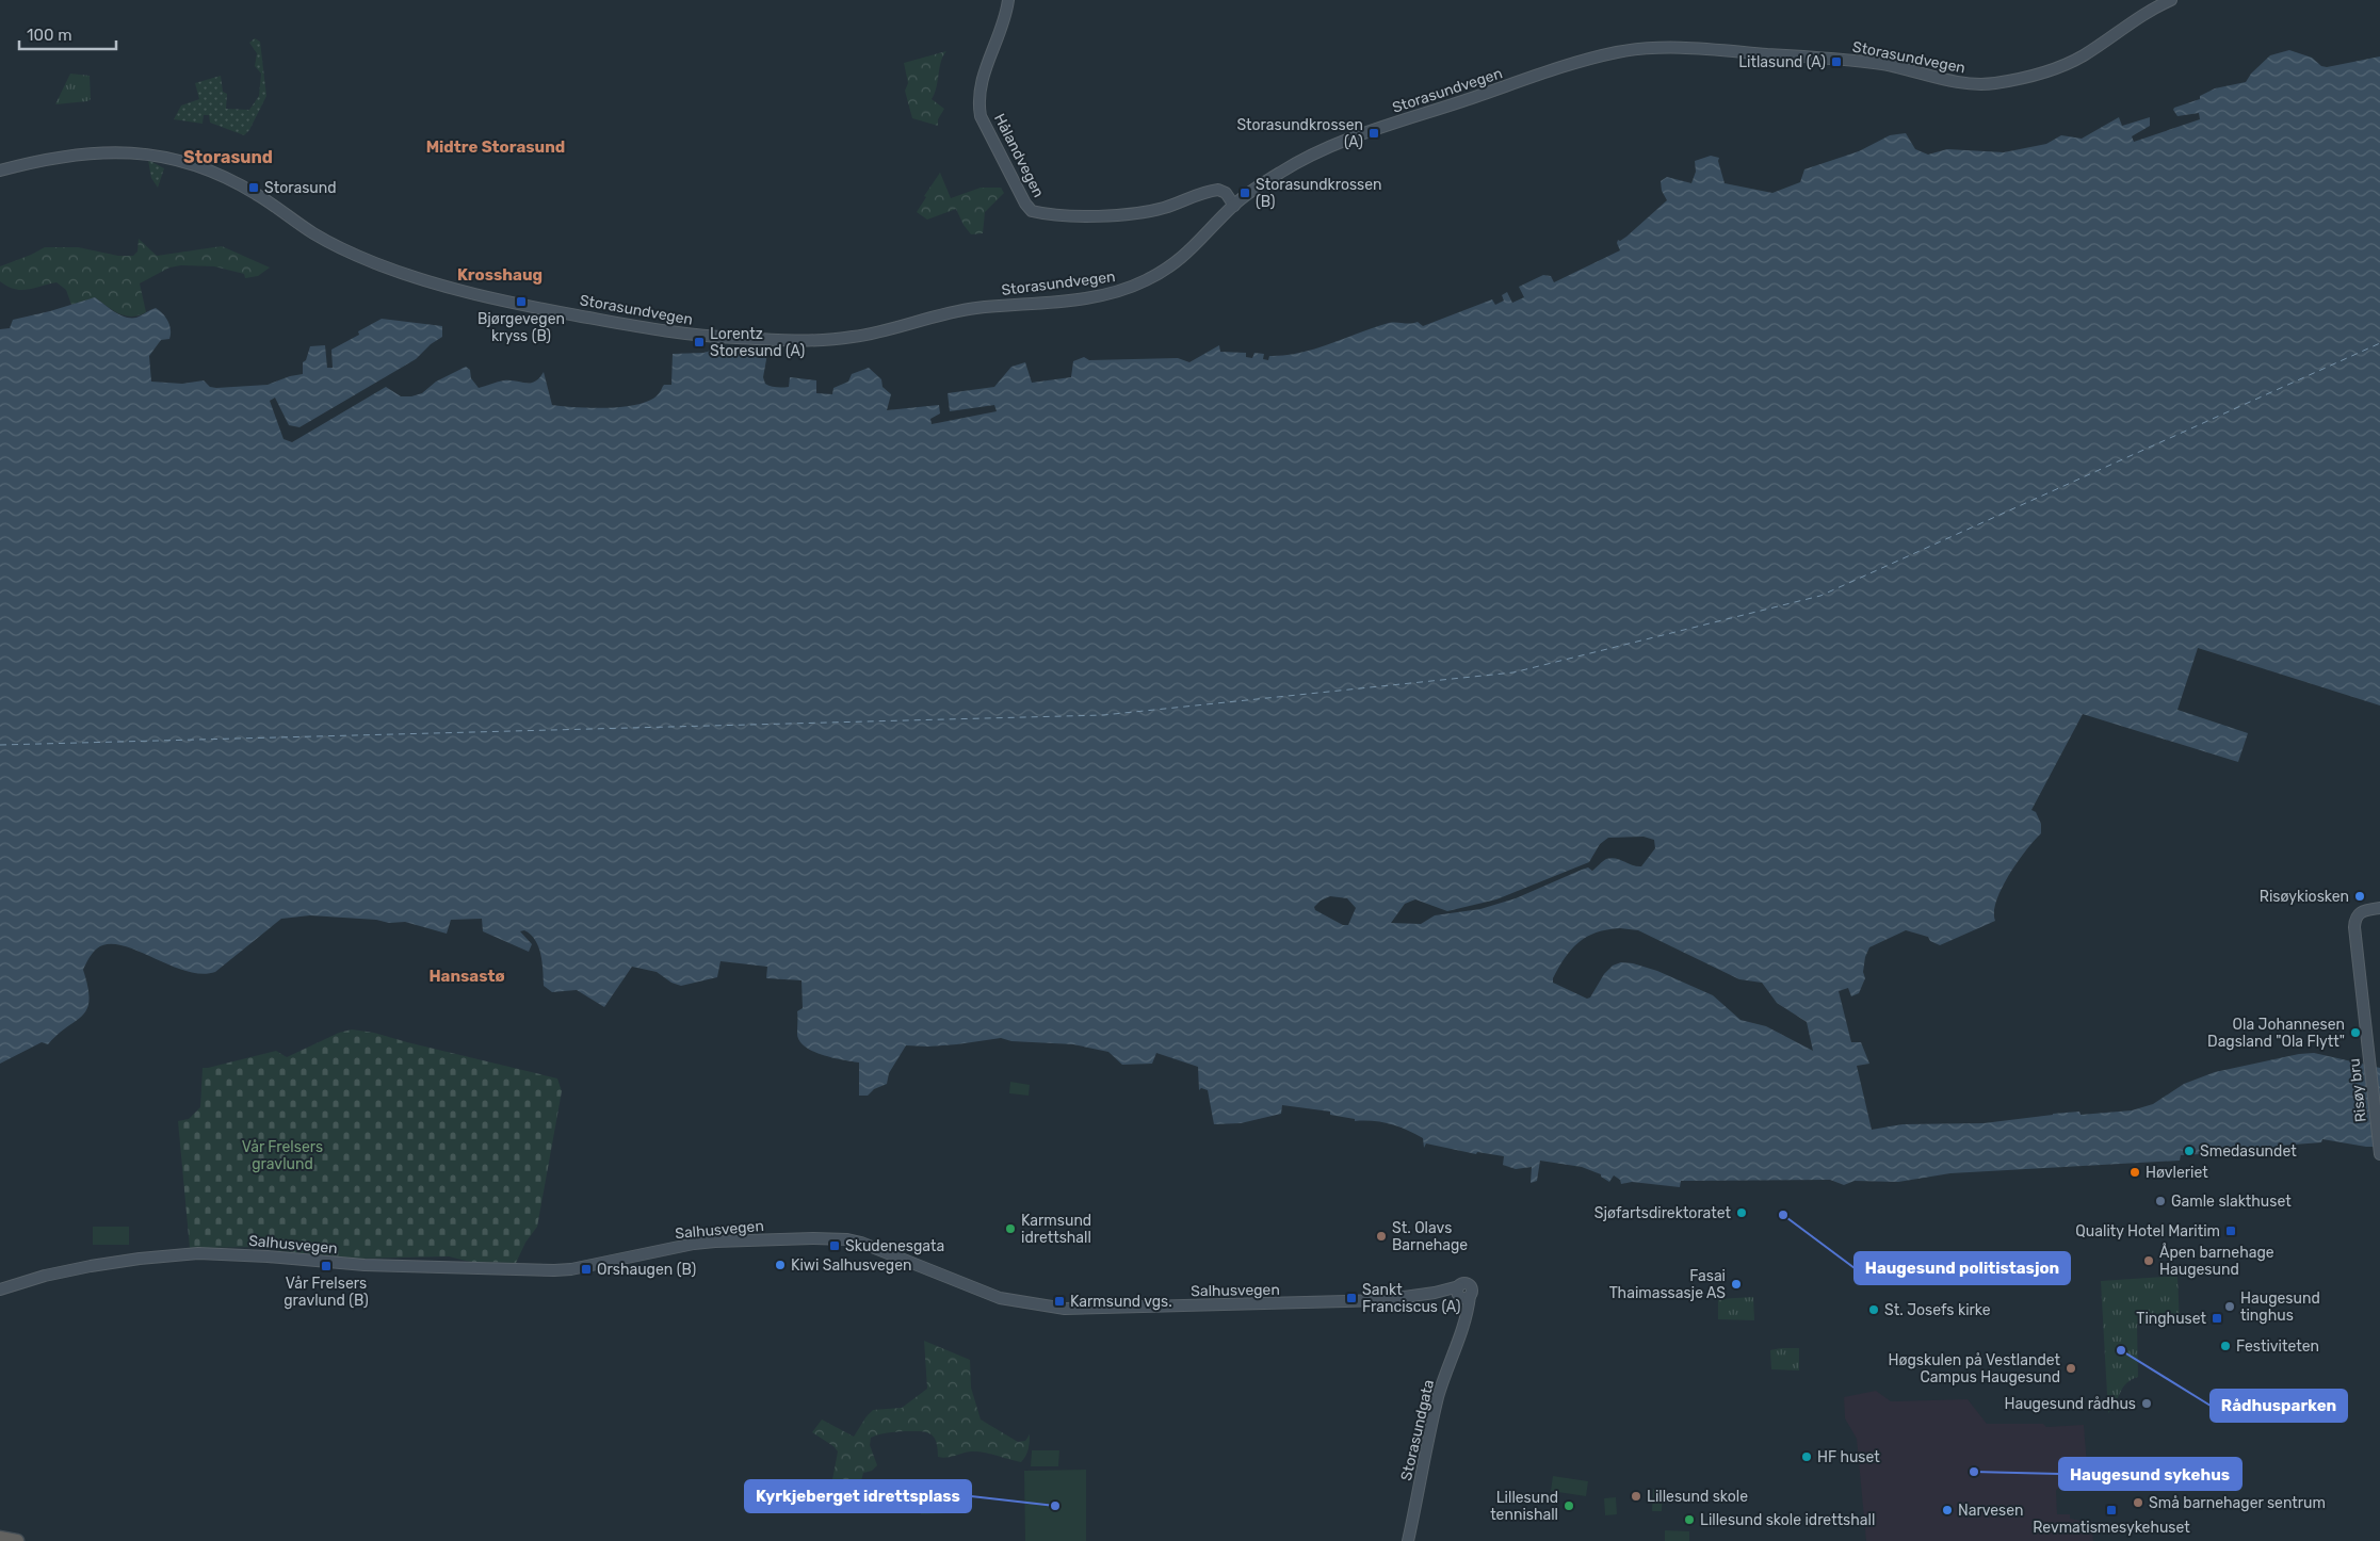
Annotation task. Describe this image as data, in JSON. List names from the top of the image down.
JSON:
{
  "streets": {
    "main road": [
      "Storasundvegen",
      "Hålandvegen",
      "Risøy bru",
      "Salhusvegen",
      "Storasundgata"
    ]
  },
  "crossings": [
    ["Storasundvegen", "Hålandvegen"],
    ["Salhusvegen", "Storasundgata"]
  ],
  "districts": [
    "Midtre Storasund",
    "Storasund",
    "Krosshaug",
    "Hansastø"
  ],
  "parks": ["Vår Frelsers gravlund"],
  "places": {
    "transit": [
      "Litlasund (A)",
      "Storasundkrossen (A)",
      "Storasund",
      "Storasundkrossen (B)",
      "Bjørgevegen kryss (B)",
      "Lorentz Storesund (A)",
      "Quality Hotel Maritim",
      "Skudenesgata",
      "Vår Frelsers gravlund (B)",
      "Orshaugen (B)",
      "Sankt Franciscus (A)",
      "Karmsund vgs.",
      "Tinghuset",
      "Revmatismesykehuset"
    ],
    "other": [
      "Risøykiosken",
      "Ola Johannesen Dagsland \"Ola Flytt\"",
      "Smedasundet",
      "Høvleriet",
      "Gamle slakthuset",
      "Sjøfartsdirektoratet",
      "Haugesund politistasjon",
      "Karmsund idrettshall",
      "St. Olavs Barnehage",
      "Åpen barnehage Haugesund",
      "Kiwi Salhusvegen",
      "Fasai Thaimassasje AS",
      "Haugesund tinghus",
      "St. Josefs kirke",
      "Festiviteten",
      "Rådhusparken",
      "Høgskulen på Vestlandet Campus Haugesund",
      "Haugesund rådhus",
      "HF huset",
      "Haugesund sykehus",
      "Lillesund skole",
      "Små barnehager sentrum",
      "Kyrkjeberget idrettsplass",
      "Lillesund tennishall",
      "Narvesen",
      "Lillesund skole idrettshall"
    ]
  },
  "scale_bar": "100 m"
}
